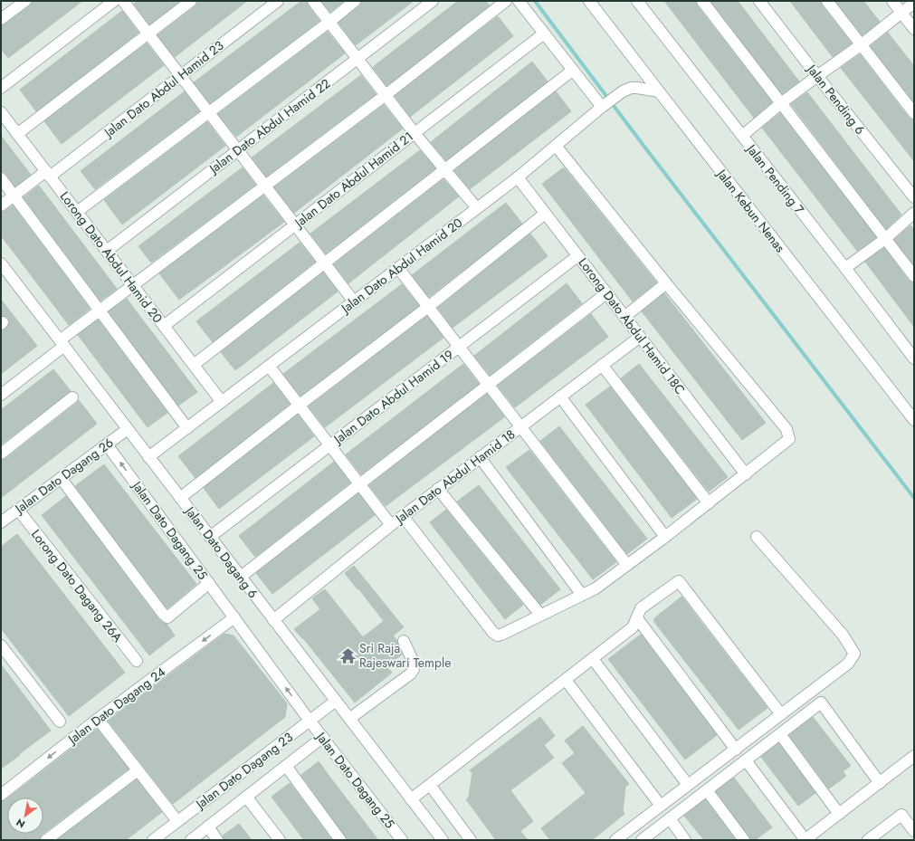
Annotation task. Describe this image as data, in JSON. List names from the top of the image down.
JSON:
{
  "streets": {
    "street": [
      "Jalan Dato Abdul Hamid 23",
      "Jalan Pending 6",
      "Jalan Dato Abdul Hamid 22",
      "Jalan Dato Abdul Hamid 21",
      "Jalan Pending 7",
      "Jalan Kebun Nenas",
      "Lorong Dato Abdul Hamid 20",
      "Jalan Dato Abdul Hamid 20",
      "Lorong Dato Abdul Hamid 18C",
      "Jalan Dato Abdul Hamid 19",
      "Jalan Dato Dagang 26",
      "Jalan Dato Abdul Hamid 18",
      "Jalan Dato Dagang 25",
      "Jalan Dato Dagang 6",
      "Lorong Dato Dagang 26A",
      "Jalan Dato Dagang 24",
      "Jalan Dato Dagang 23"
    ]
  },
  "crossings": [
    ["Jalan Dato Abdul Hamid 23", "Lorong Dato Abdul Hamid 20"],
    ["Jalan Dato Abdul Hamid 22", "Lorong Dato Abdul Hamid 20"],
    ["Jalan Dato Abdul Hamid 21", "Lorong Dato Abdul Hamid 20"],
    ["Jalan Kebun Nenas", "Jalan Dato Abdul Hamid 20"],
    ["Lorong Dato Abdul Hamid 20", "Jalan Dato Abdul Hamid 20"],
    ["Jalan Dato Abdul Hamid 20", "Lorong Dato Abdul Hamid 18C"],
    ["Jalan Dato Abdul Hamid 20", "Jalan Dato Dagang 6"],
    ["Lorong Dato Abdul Hamid 18C", "Jalan Dato Abdul Hamid 19"],
    ["Lorong Dato Abdul Hamid 18C", "Jalan Dato Abdul Hamid 18"],
    ["Jalan Dato Abdul Hamid 19", "Jalan Dato Dagang 6"],
    ["Jalan Dato Dagang 26", "Jalan Dato Dagang 25"],
    ["Jalan Dato Dagang 26", "Jalan Dato Dagang 6"],
    ["Jalan Dato Dagang 26", "Lorong Dato Dagang 26A"],
    ["Jalan Dato Abdul Hamid 18", "Jalan Dato Dagang 6"],
    ["Jalan Dato Dagang 25", "Jalan Dato Dagang 24"],
    ["Jalan Dato Dagang 25", "Jalan Dato Dagang 23"],
    ["Jalan Dato Dagang 6", "Jalan Dato Dagang 23"]
  ],
  "one_way": ["Jalan Dato Dagang 25"],
  "places": {
    "temple": ["Sri Raja Rajeswari Temple"]
  },
  "north": "bottom left"
}
